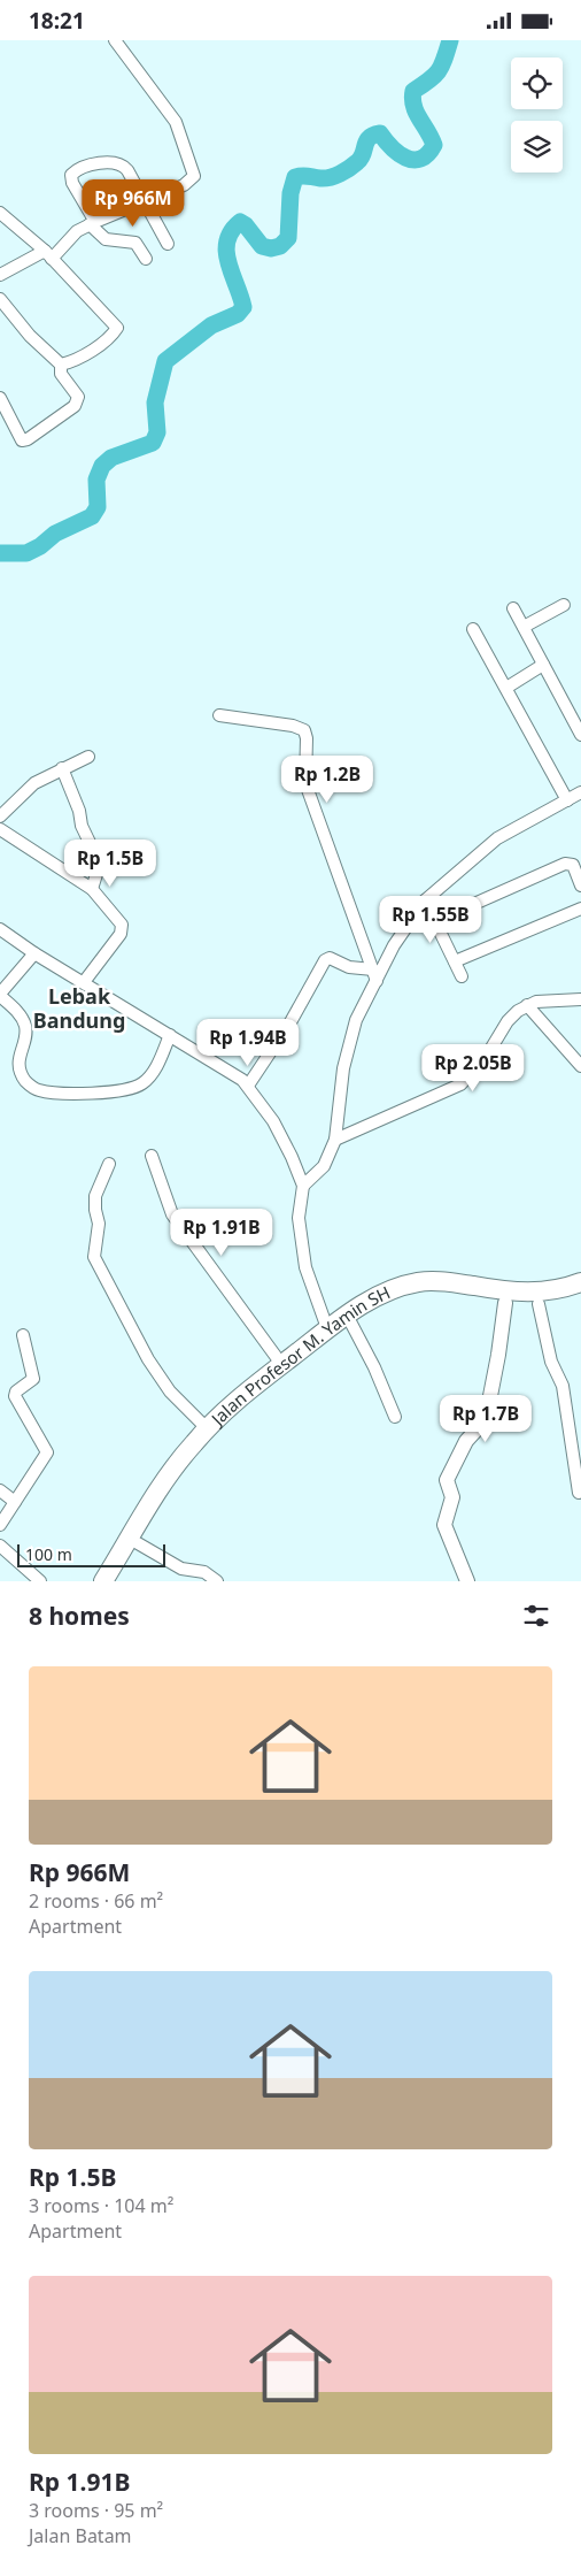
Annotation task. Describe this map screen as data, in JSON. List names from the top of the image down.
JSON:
{
  "streets": {
    "highway": ["Jalan Profesor M. Yamin SH"]
  },
  "districts": ["Lebak Bandung"],
  "scale_bar": "100 m",
  "page": {
    "status": "18:21",
    "price": [
      "Rp 966M",
      "Rp 1.2B",
      "Rp 1.5B",
      "Rp 1.55B",
      "Rp 1.94B",
      "Rp 2.05B",
      "Rp 1.91B",
      "Rp 1.7B"
    ],
    "scale": "100 m",
    "heading": "8 homes",
    "list": [
      {
        "name": "Rp 966M",
        "note": "2 rooms · 66 m² · Apartment"
      },
      {
        "name": "Rp 1.5B",
        "note": "3 rooms · 104 m² · Apartment"
      },
      {
        "name": "Rp 1.91B",
        "note": "3 rooms · 95 m² · Jalan Batam"
      }
    ]
  }
}
